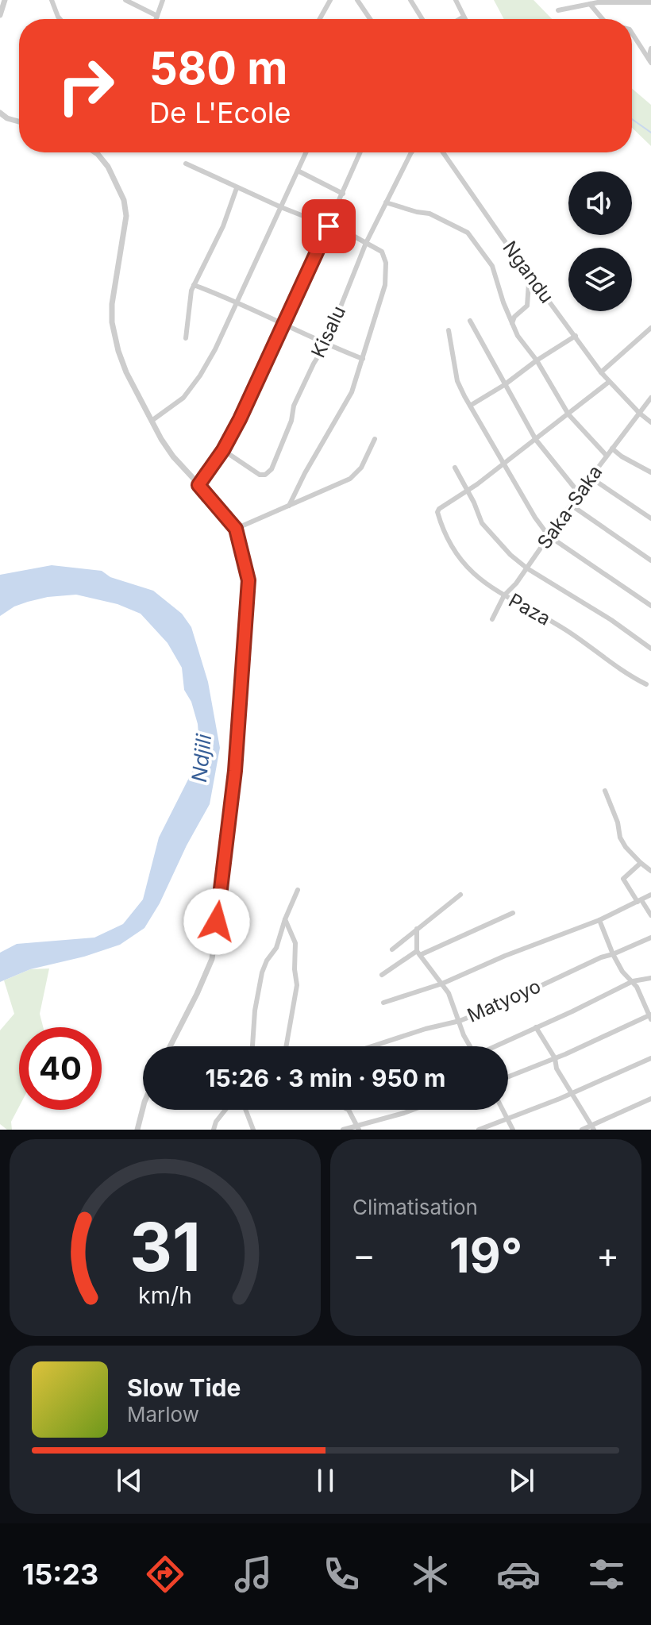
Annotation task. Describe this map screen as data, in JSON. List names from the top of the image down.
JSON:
{
  "streets": {
    "street": [
      "Ngandu",
      "Kisalu",
      "Saka-Saka",
      "Paza",
      "Matyoyo"
    ]
  },
  "crossings": [
    ["Ngandu", "Saka-Saka"],
    ["Saka-Saka", "Paza"]
  ],
  "water": ["Ndjili"],
  "page": {
    "turn": ["580 m", "De L'Ecole"],
    "limit": "40",
    "trip": "15:26 · 3 min · 950 m",
    "tile": "Climatisation",
    "heat": ["−", "19°", "+"],
    "song": ["Slow Tide", "Marlow"],
    "tabs": "15:23",
    "gauge": ["31", "km/h"]
  }
}
